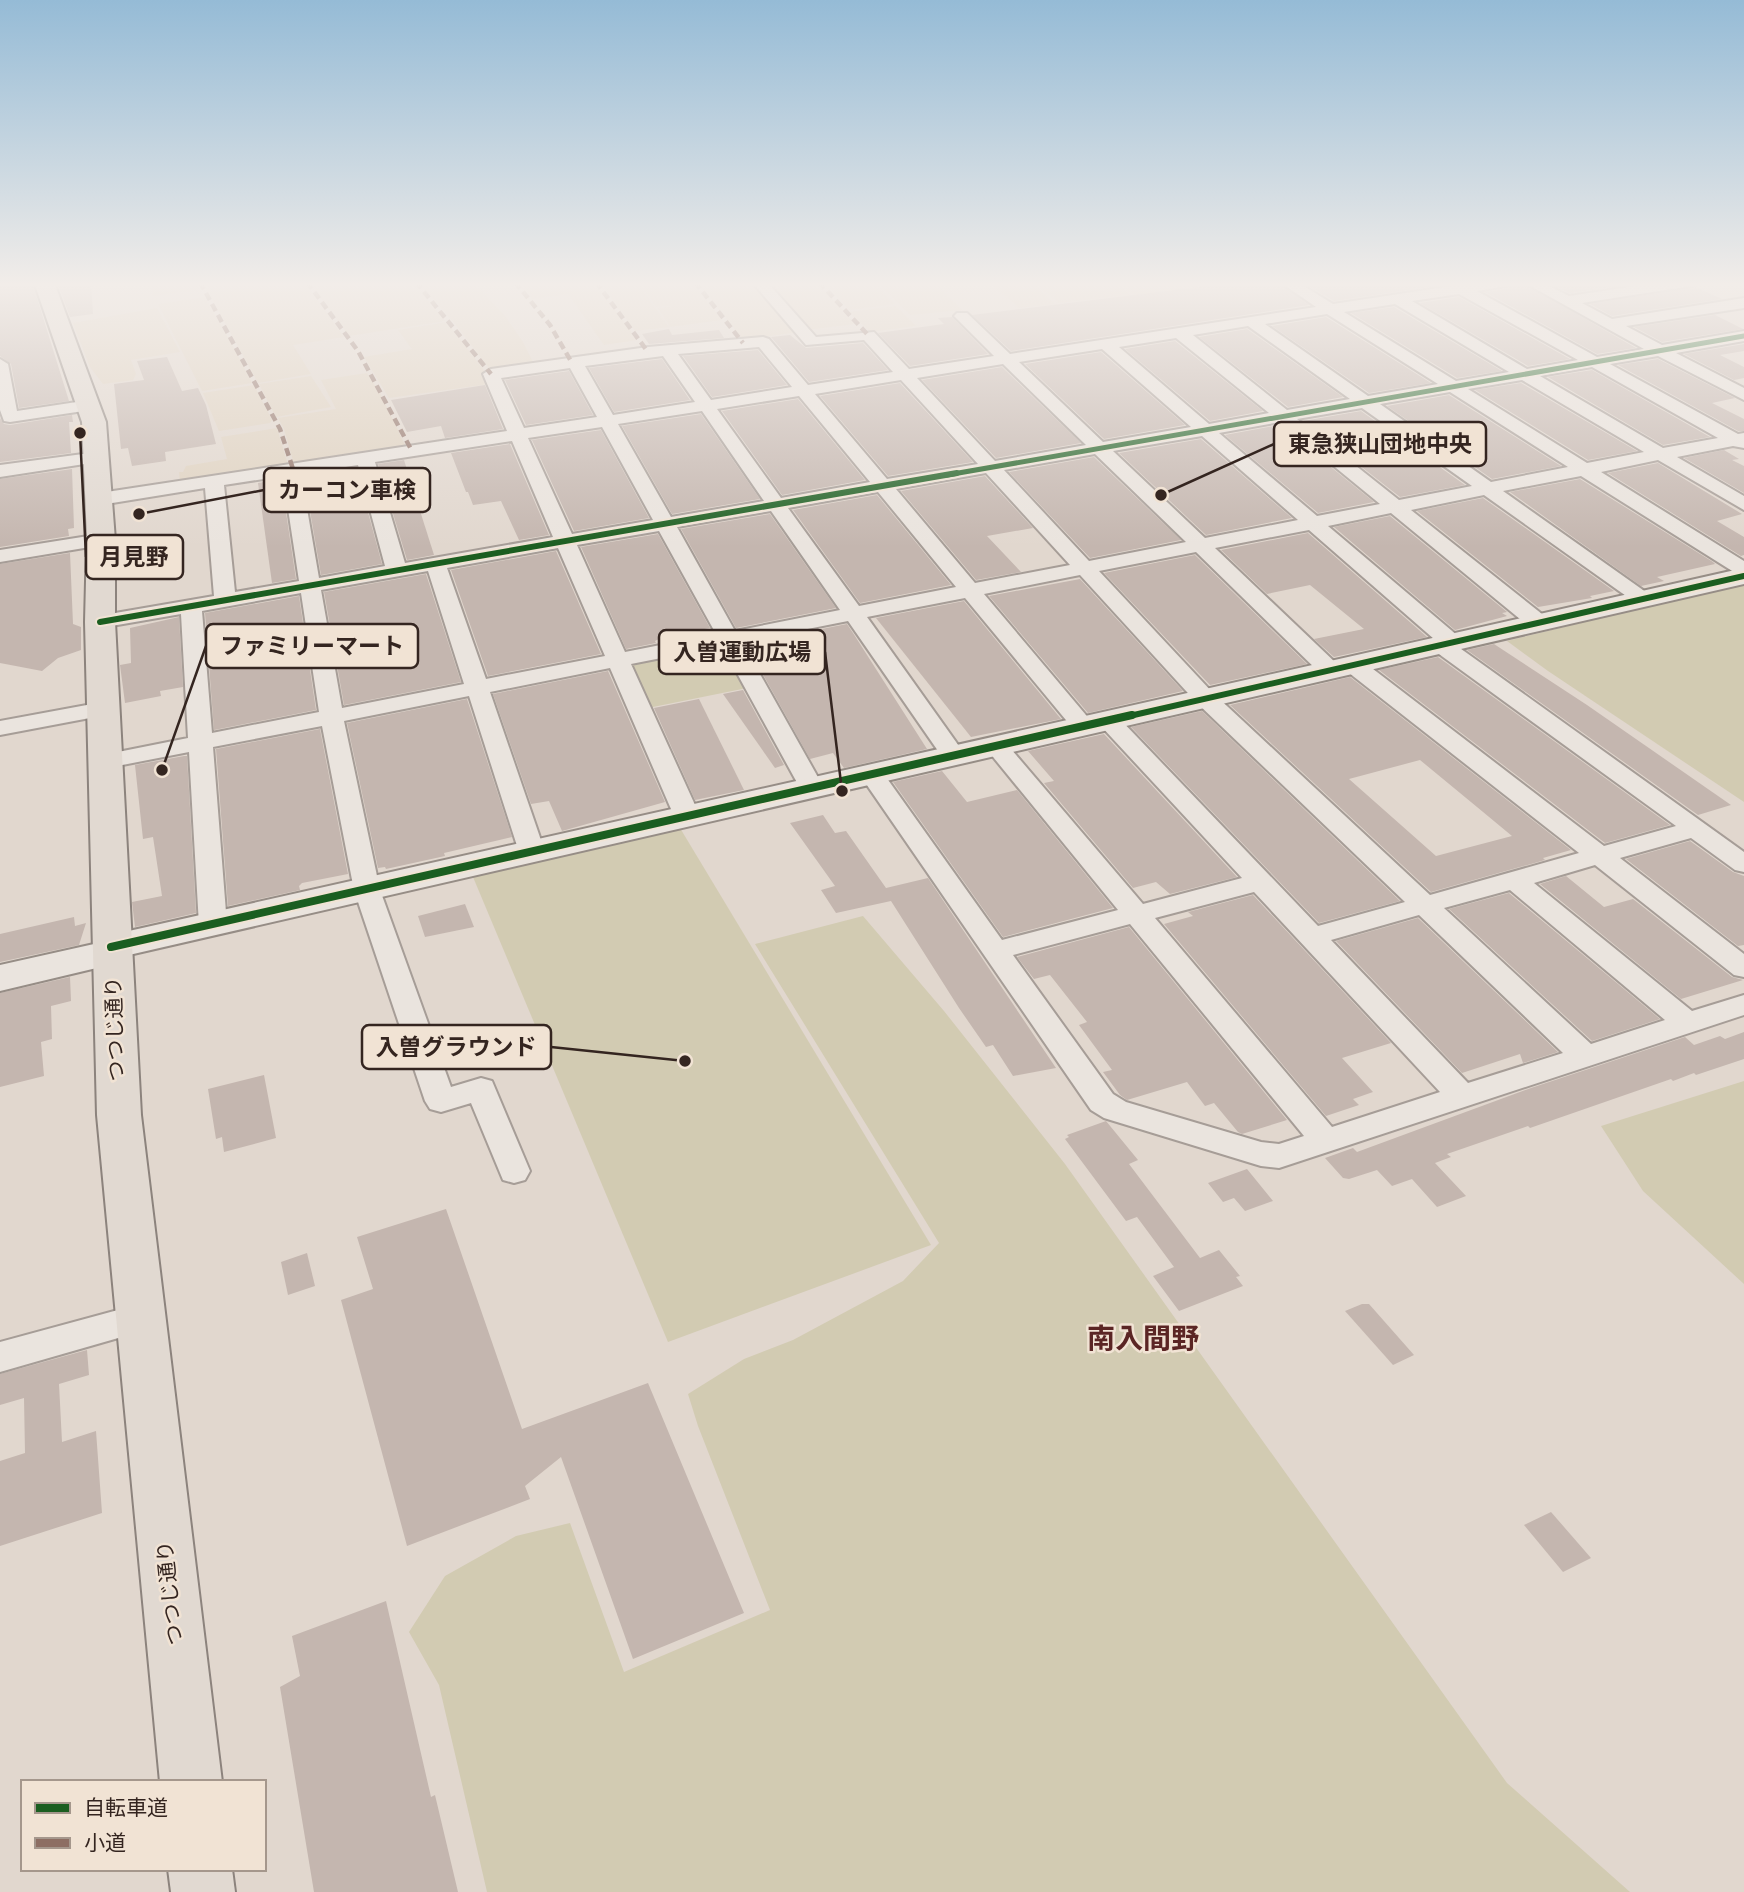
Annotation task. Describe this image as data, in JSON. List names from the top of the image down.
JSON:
{
  "streets": {
    "main road": ["つつじ通り"]
  },
  "districts": ["南入間野"],
  "places": [
    "月見野",
    "東急狭山団地中央",
    "カーコン車検",
    "ファミリーマート",
    "入曽運動広場",
    "入曽グラウンド"
  ],
  "legend": ["自転車道", "小道"]
}
